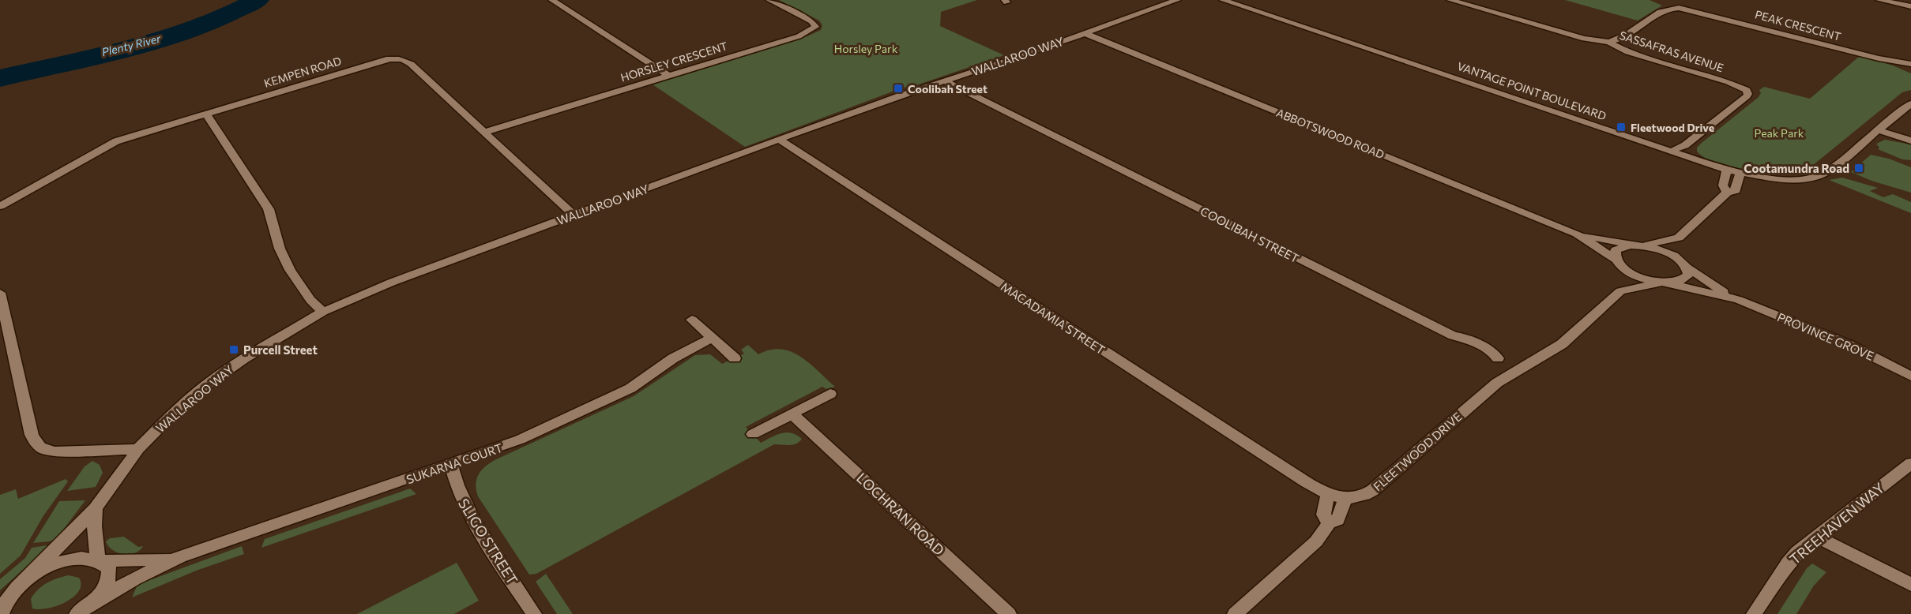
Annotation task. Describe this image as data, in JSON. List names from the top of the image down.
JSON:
{
  "streets": {
    "street": [
      "PEAK CRESCENT",
      "SASSAFRAS AVENUE",
      "WALLAROO WAY",
      "HORSLEY CRESCENT",
      "KEMPEN ROAD",
      "VANTAGE POINT BOULEVARD",
      "ABBOTSWOOD ROAD",
      "COOLIBAH STREET",
      "MACADAMIA STREET",
      "PROVINCE GROVE",
      "FLEETWOOD DRIVE",
      "SUKARNA COURT",
      "LOCHRAN ROAD",
      "TREEHAVEN WAY",
      "SLIGO STREET"
    ]
  },
  "crossings": [
    ["PEAK CRESCENT", "SASSAFRAS AVENUE"],
    ["SASSAFRAS AVENUE", "VANTAGE POINT BOULEVARD"],
    ["WALLAROO WAY", "KEMPEN ROAD"],
    ["WALLAROO WAY", "ABBOTSWOOD ROAD"],
    ["WALLAROO WAY", "COOLIBAH STREET"],
    ["WALLAROO WAY", "MACADAMIA STREET"],
    ["WALLAROO WAY", "SUKARNA COURT"],
    ["HORSLEY CRESCENT", "KEMPEN ROAD"],
    ["ABBOTSWOOD ROAD", "PROVINCE GROVE"],
    ["ABBOTSWOOD ROAD", "FLEETWOOD DRIVE"],
    ["COOLIBAH STREET", "FLEETWOOD DRIVE"],
    ["MACADAMIA STREET", "FLEETWOOD DRIVE"],
    ["PROVINCE GROVE", "FLEETWOOD DRIVE"],
    ["SUKARNA COURT", "SLIGO STREET"]
  ],
  "water": ["Plenty River"],
  "parks": ["Horsley Park", "Peak Park"],
  "places": {
    "transit": [
      "Coolibah Street",
      "Fleetwood Drive",
      "Cootamundra Road",
      "Purcell Street"
    ]
  }
}
